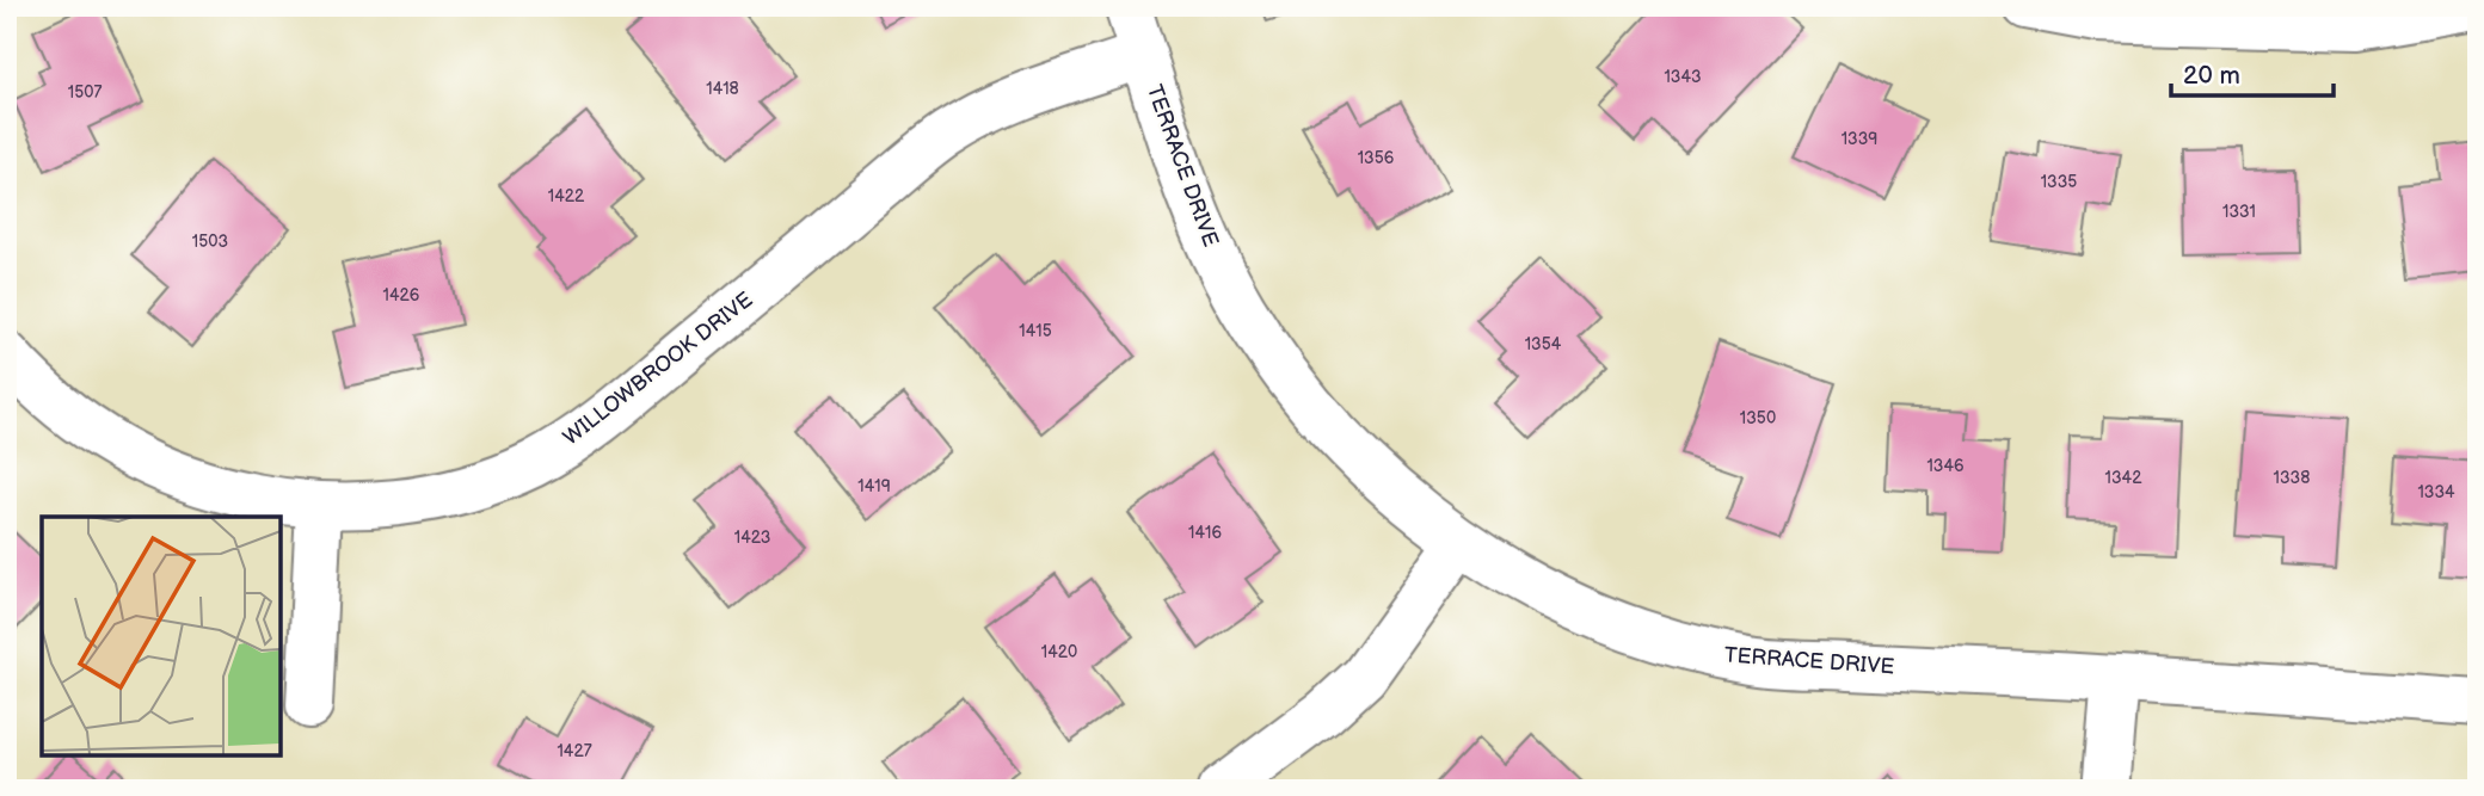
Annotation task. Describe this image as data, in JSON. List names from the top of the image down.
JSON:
{
  "streets": {
    "street": ["TERRACE DRIVE", "WILLOWBROOK DRIVE"]
  },
  "crossings": [
    ["TERRACE DRIVE", "WILLOWBROOK DRIVE"]
  ],
  "house_numbers": [
    "1343",
    "1418",
    "1507",
    "1339",
    "1356",
    "1335",
    "1422",
    "1331",
    "1503",
    "1426",
    "1415",
    "1354",
    "1350",
    "1346",
    "1342",
    "1338",
    "1419",
    "1334",
    "1416",
    "1423",
    "1420",
    "1427"
  ],
  "scale_bar": "20 m"
}
